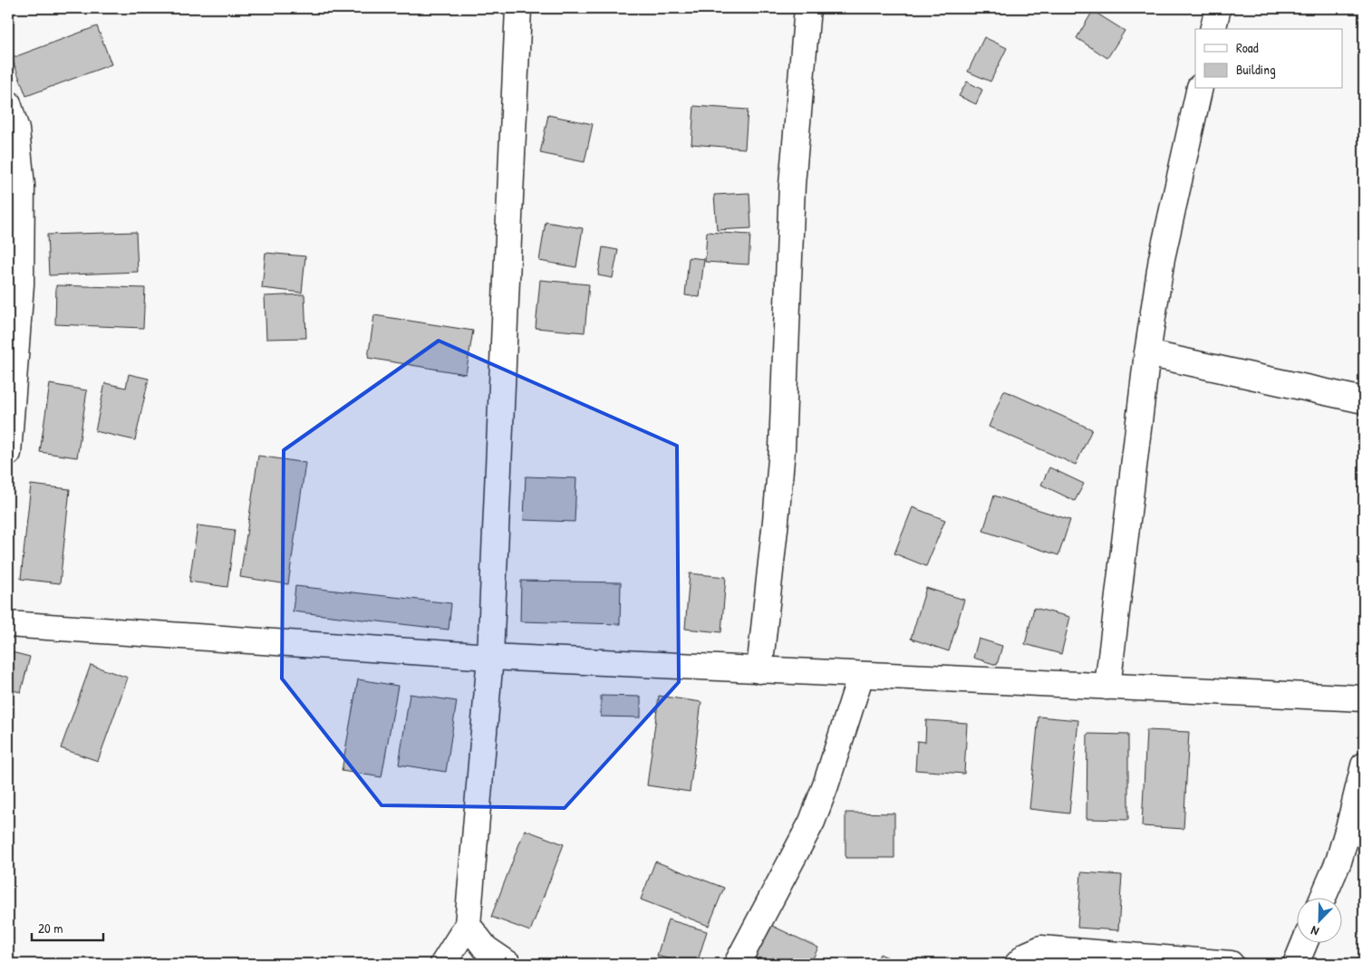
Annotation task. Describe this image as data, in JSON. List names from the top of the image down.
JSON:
{
  "legend": ["Road", "Building"],
  "scale_bar": "20 m",
  "north": "bottom left"
}
